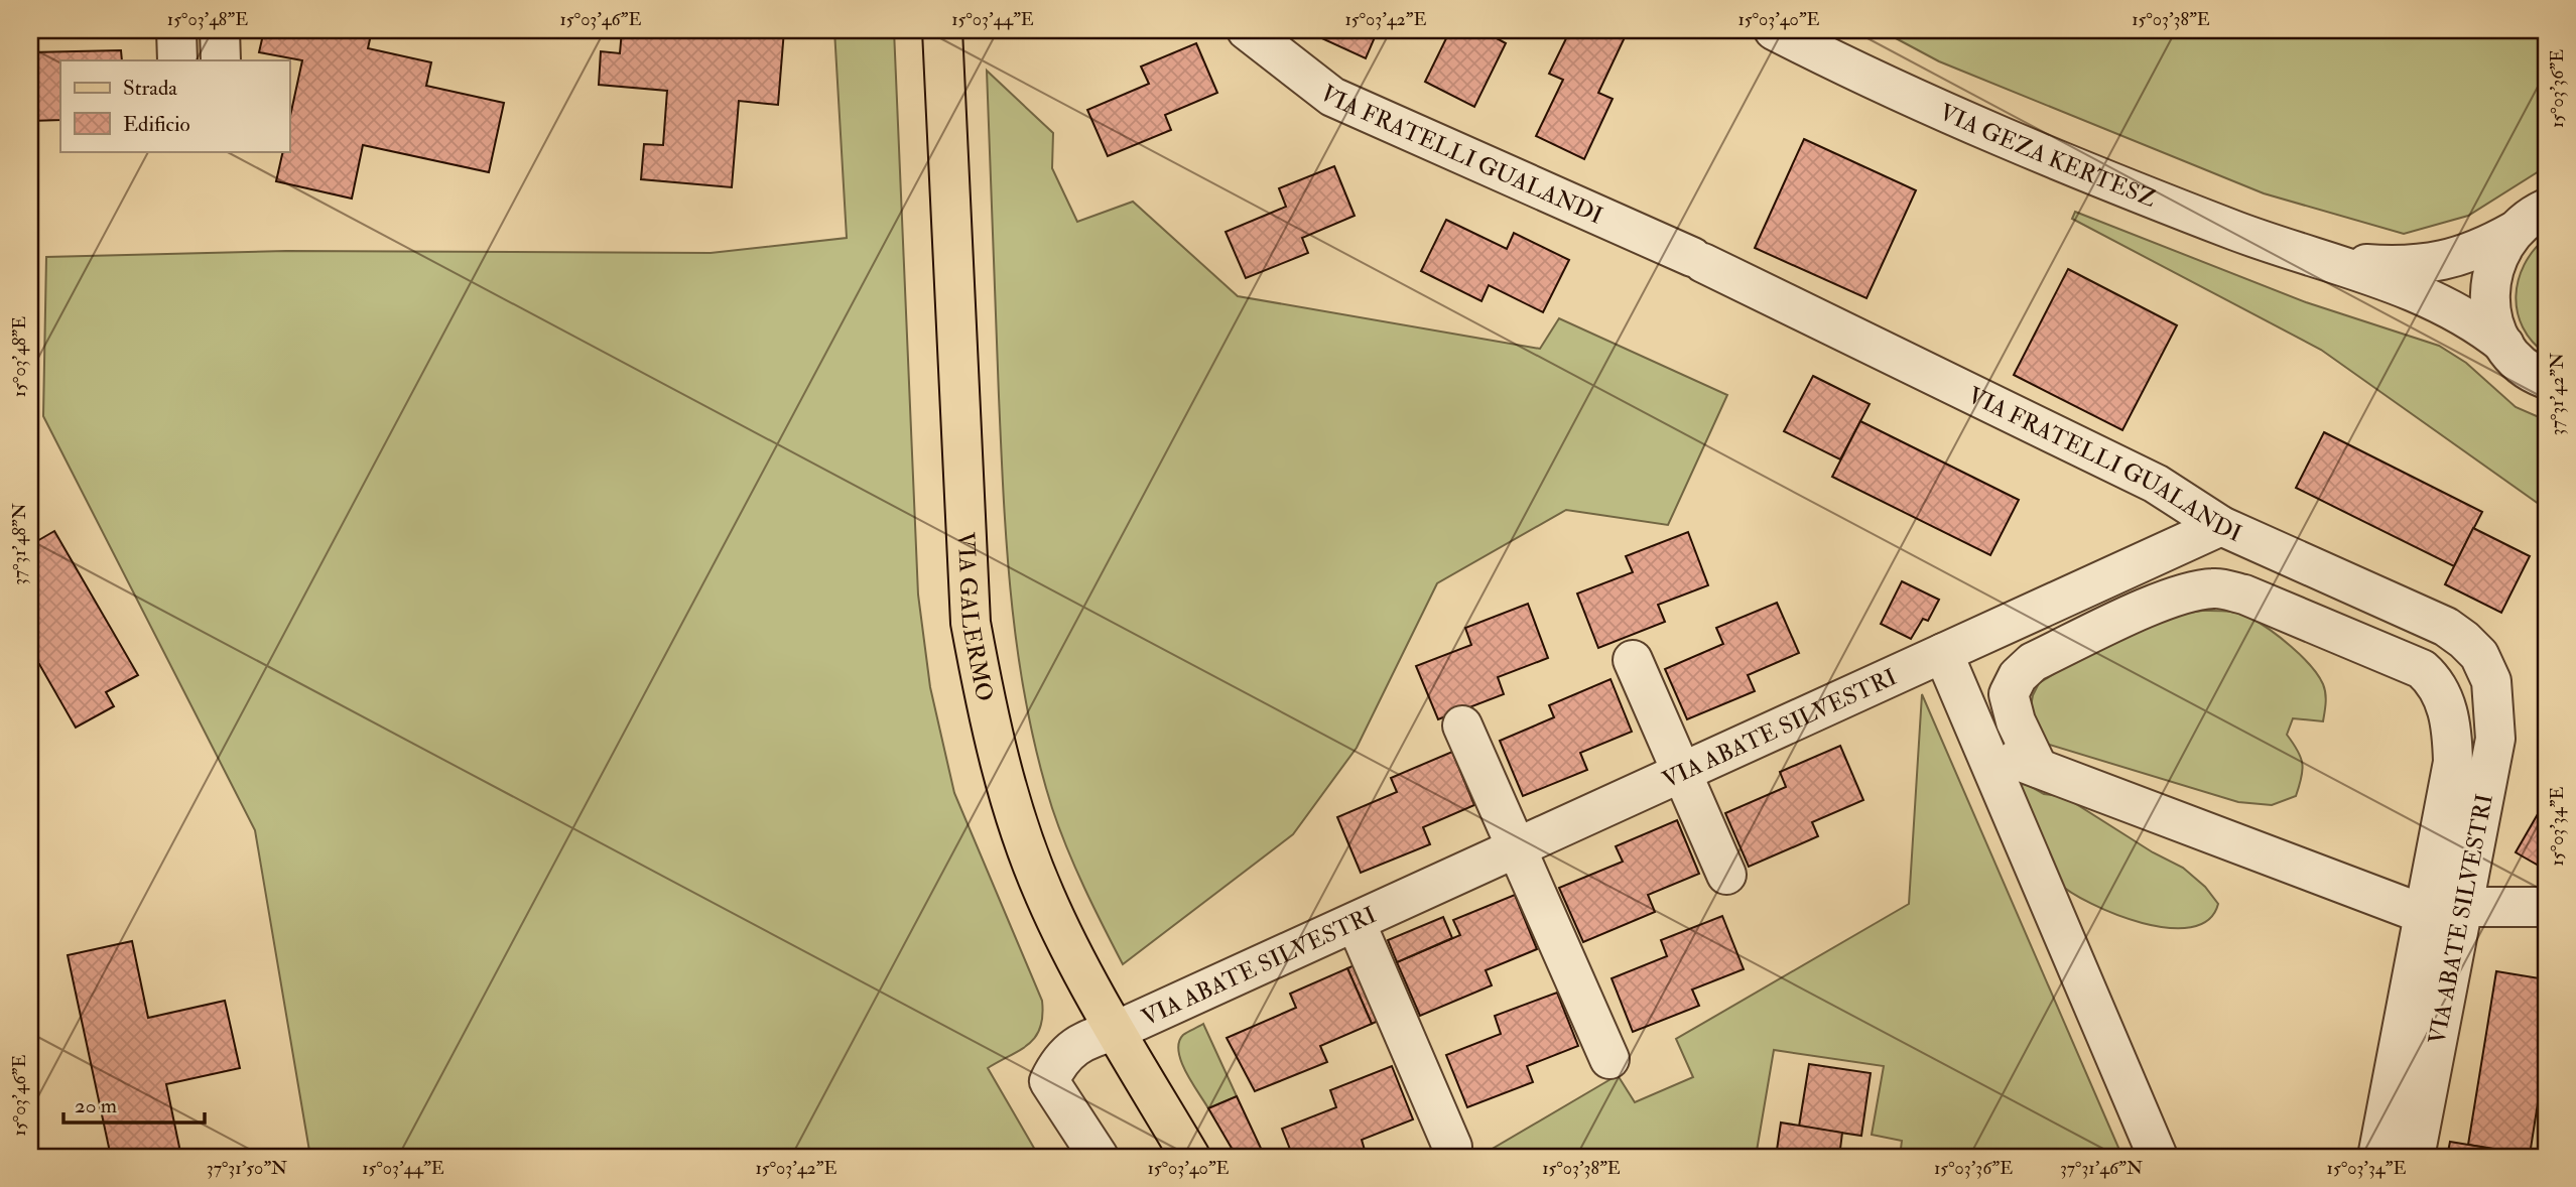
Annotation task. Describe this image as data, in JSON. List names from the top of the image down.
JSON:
{
  "streets": {
    "main road": ["VIA GALERMO"],
    "street": ["VIA FRATELLI GUALANDI", "VIA GEZA KERTESZ", "VIA ABATE SILVESTRI"]
  },
  "crossings": [
    ["VIA FRATELLI GUALANDI", "VIA ABATE SILVESTRI"],
    ["VIA GALERMO", "VIA ABATE SILVESTRI"]
  ],
  "legend": ["Strada", "Edificio"],
  "scale_bar": "20 m",
  "coordinates": [
    "15°03'48\"E",
    "15°03'46\"E",
    "15°03'44\"E",
    "15°03'42\"E",
    "15°03'40\"E",
    "15°03'38\"E",
    "15°03'36\"E",
    "37°31'42\"N",
    "37°31'48\"N",
    "15°03'34\"E",
    "37°31'50\"N",
    "37°31'46\"N"
  ]
}
